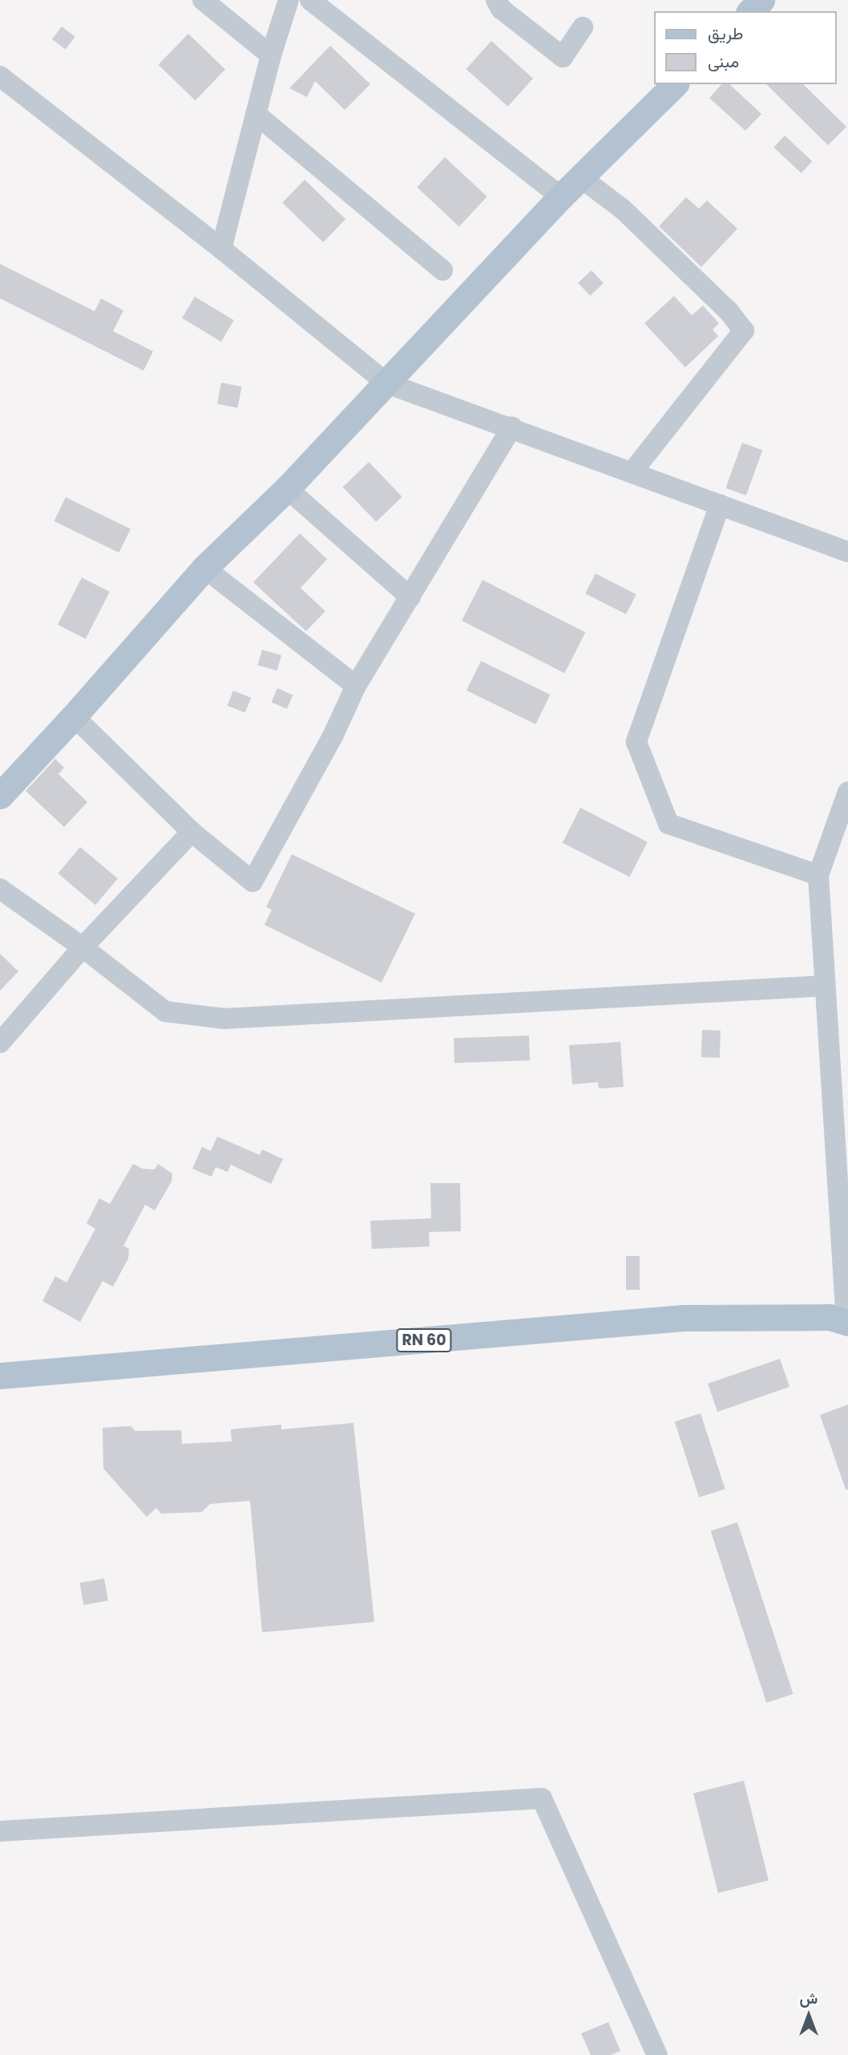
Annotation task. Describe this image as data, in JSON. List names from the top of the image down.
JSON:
{
  "streets": {
    "main road": ["RN 60"]
  },
  "legend": ["طريق", "مبنى"],
  "north": "top"
}
